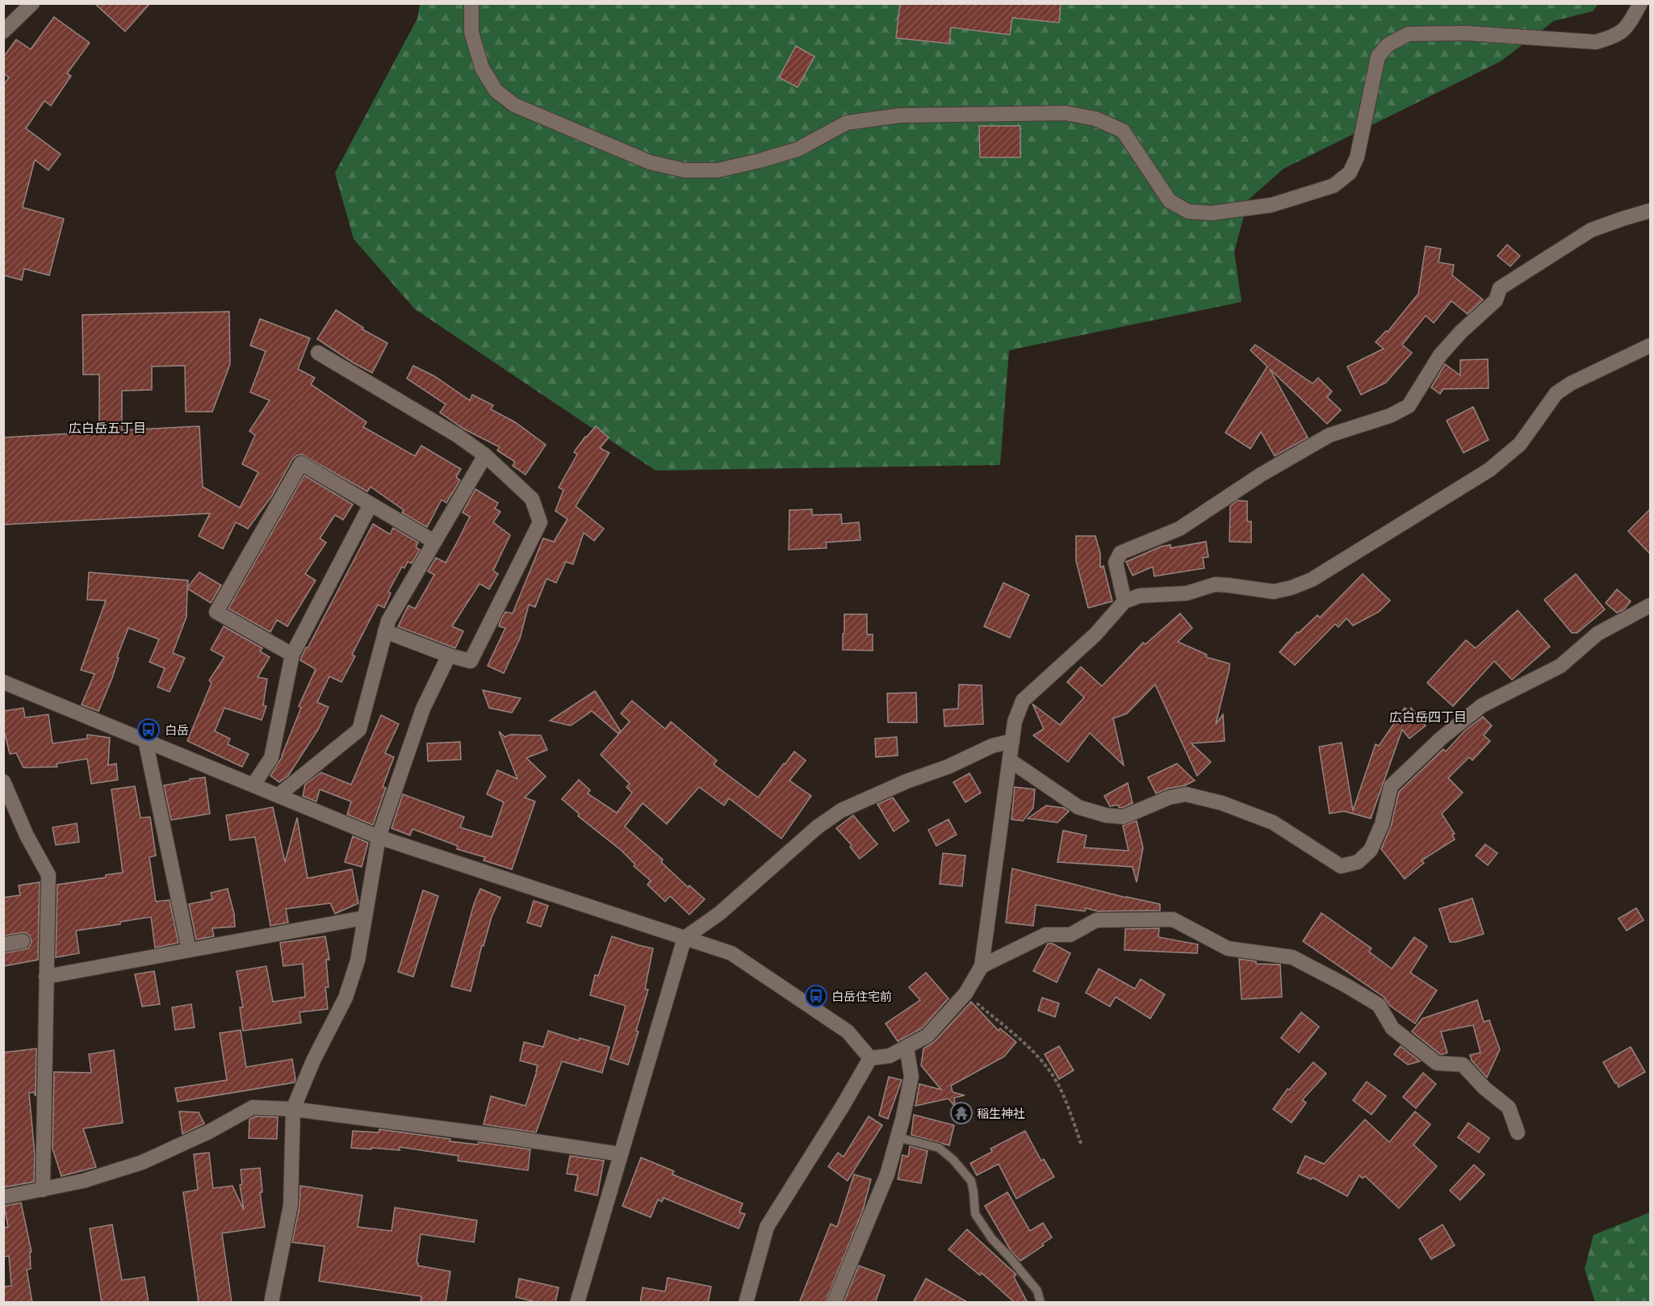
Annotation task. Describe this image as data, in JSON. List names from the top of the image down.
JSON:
{
  "districts": ["広白岳五丁目", "広白岳四丁目"],
  "places": {
    "bus stop": ["白岳", "白岳住宅前"],
    "temple": ["稲生神社"]
  }
}
